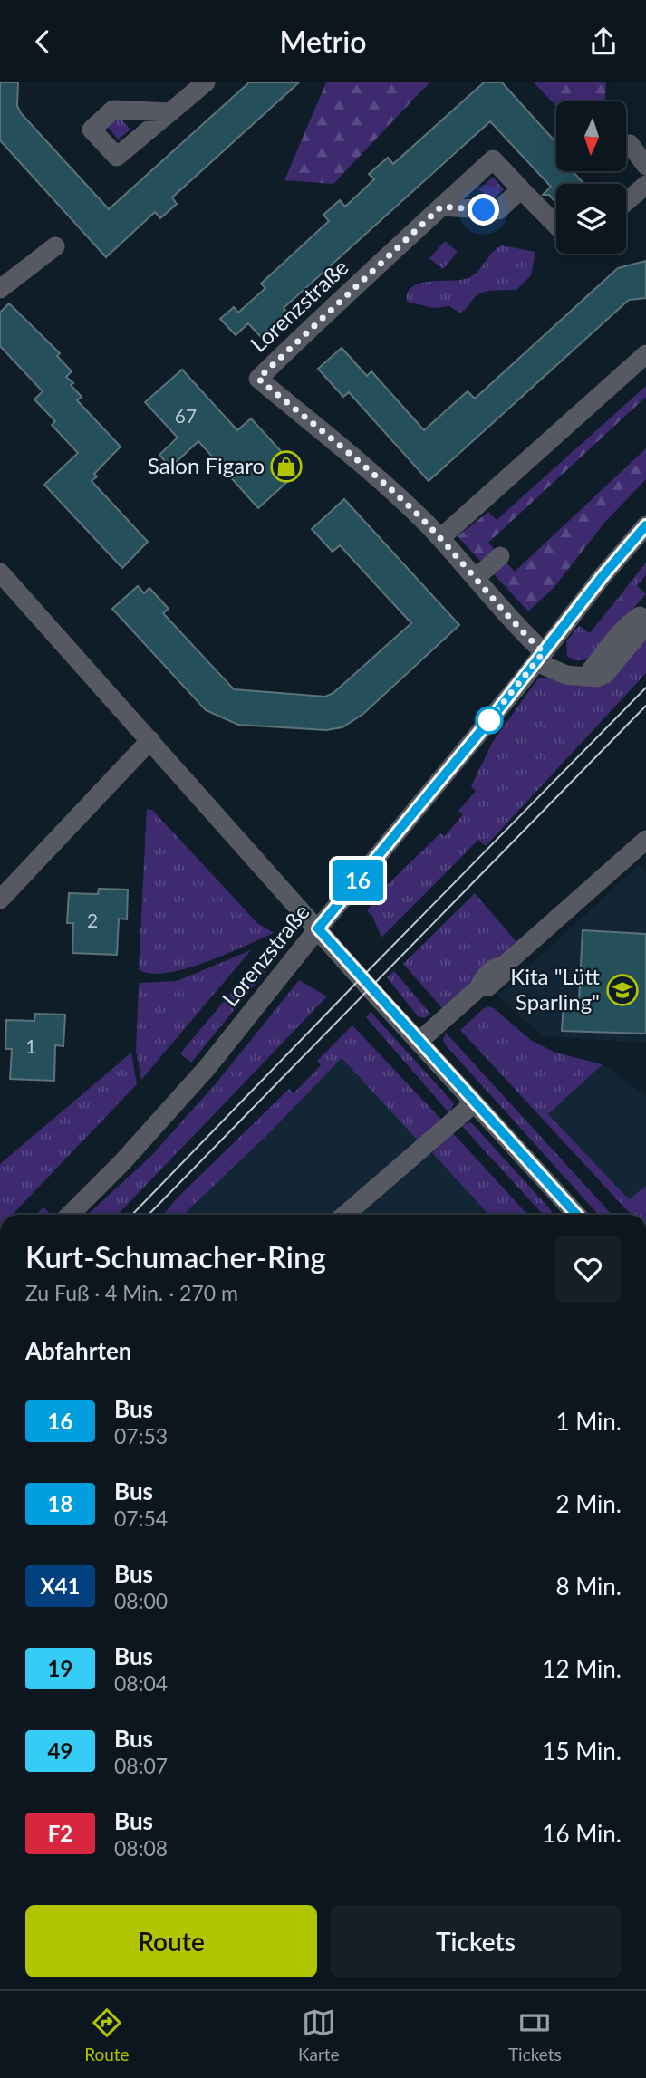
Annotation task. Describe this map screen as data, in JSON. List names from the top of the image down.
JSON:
{
  "streets": {
    "street": ["Lorenzstraße"]
  },
  "places": {
    "shop": ["Salon Figaro"],
    "school or university": ["Kita \"Lütt Sparling\""]
  },
  "lines": ["bus line 16"],
  "house_numbers": ["67", "2", "1"],
  "north": "bottom",
  "page": {
    "header": "Metrio",
    "on_map": "16",
    "heading": [
      ["Kurt-Schumacher-Ring", "Zu Fuß · 4 Min. · 270 m"],
      "Abfahrten"
    ],
    "list": [
      {
        "mark": "16",
        "name": "Bus",
        "note": "07:53",
        "value": "1 Min."
      },
      {
        "mark": "18",
        "name": "Bus",
        "note": "07:54",
        "value": "2 Min."
      },
      {
        "mark": "X41",
        "name": "Bus",
        "note": "08:00",
        "value": "8 Min."
      },
      {
        "mark": "19",
        "name": "Bus",
        "note": "08:04",
        "value": "12 Min."
      },
      {
        "mark": "49",
        "name": "Bus",
        "note": "08:07",
        "value": "15 Min."
      },
      {
        "mark": "F2",
        "name": "Bus",
        "note": "08:08",
        "value": "16 Min."
      }
    ],
    "buttons": ["Route", "Tickets"],
    "tabs": ["Route", "Karte", "Tickets"]
  }
}
